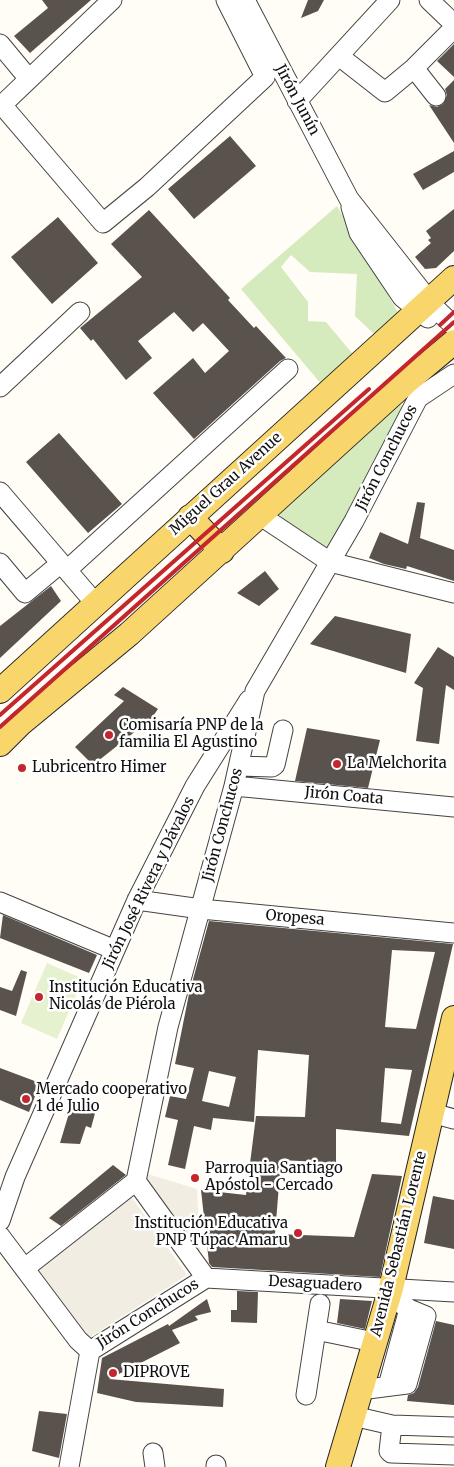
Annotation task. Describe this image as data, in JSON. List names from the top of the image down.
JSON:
{
  "streets": {
    "main road": ["Miguel Grau Avenue", "Avenida Sebastián Lorente"],
    "street": [
      "Jirón Junín",
      "Jirón Conchucos",
      "Jirón Coata",
      "Jirón José Rivera y Dávalos",
      "Oropesa",
      "Desaguadero"
    ]
  },
  "crossings": [
    ["Jirón Junín", "Miguel Grau Avenue"],
    ["Jirón Conchucos", "Jirón Coata"],
    ["Jirón Conchucos", "Jirón José Rivera y Dávalos"],
    ["Jirón Conchucos", "Oropesa"],
    ["Jirón Conchucos", "Desaguadero"],
    ["Jirón José Rivera y Dávalos", "Oropesa"],
    ["Avenida Sebastián Lorente", "Desaguadero"]
  ],
  "places": [
    "Comisaría PNP de la familia El Agustino",
    "La Melchorita",
    "Lubricentro Himer",
    "Institución Educativa Nicolás de Piérola",
    "Mercado cooperativo 1 de Julio",
    "Parroquia Santiago Apóstol - Cercado",
    "Institución Educativa PNP Túpac Amaru",
    "DIPROVE"
  ]
}
